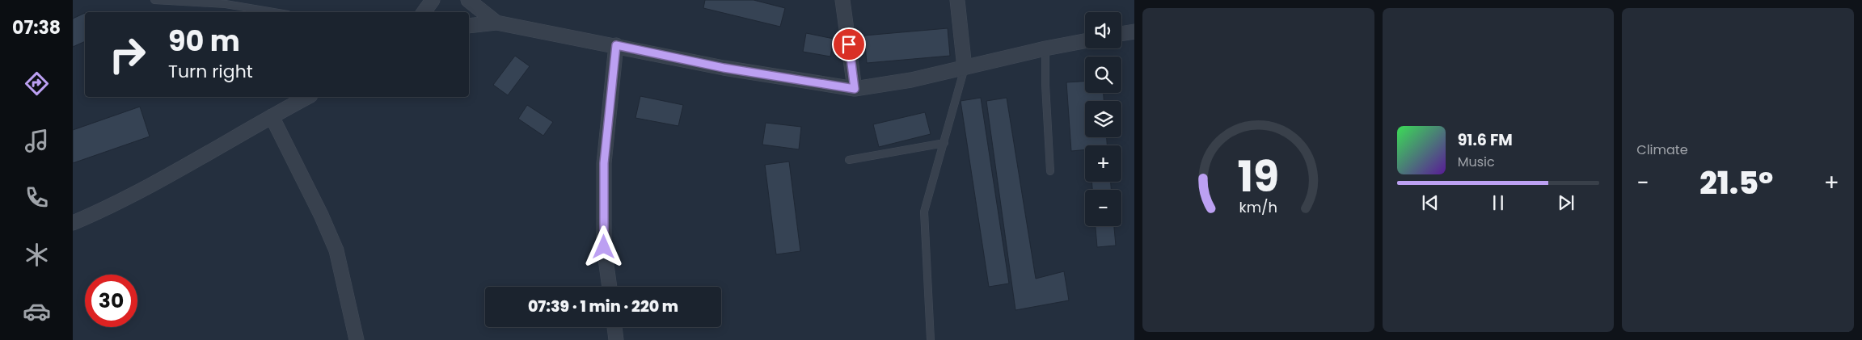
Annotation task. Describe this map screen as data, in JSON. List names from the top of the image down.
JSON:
{
  "page": {
    "tabs": "07:38",
    "tile": "Climate",
    "map_buttons": ["+", "−"],
    "turn": ["90 m", "Turn right"],
    "song": ["91.6 FM", "Music"],
    "heat": ["−", "21.5°", "+"],
    "limit": "30",
    "trip": "07:39 · 1 min · 220 m",
    "gauge": ["19", "km/h"]
  }
}
